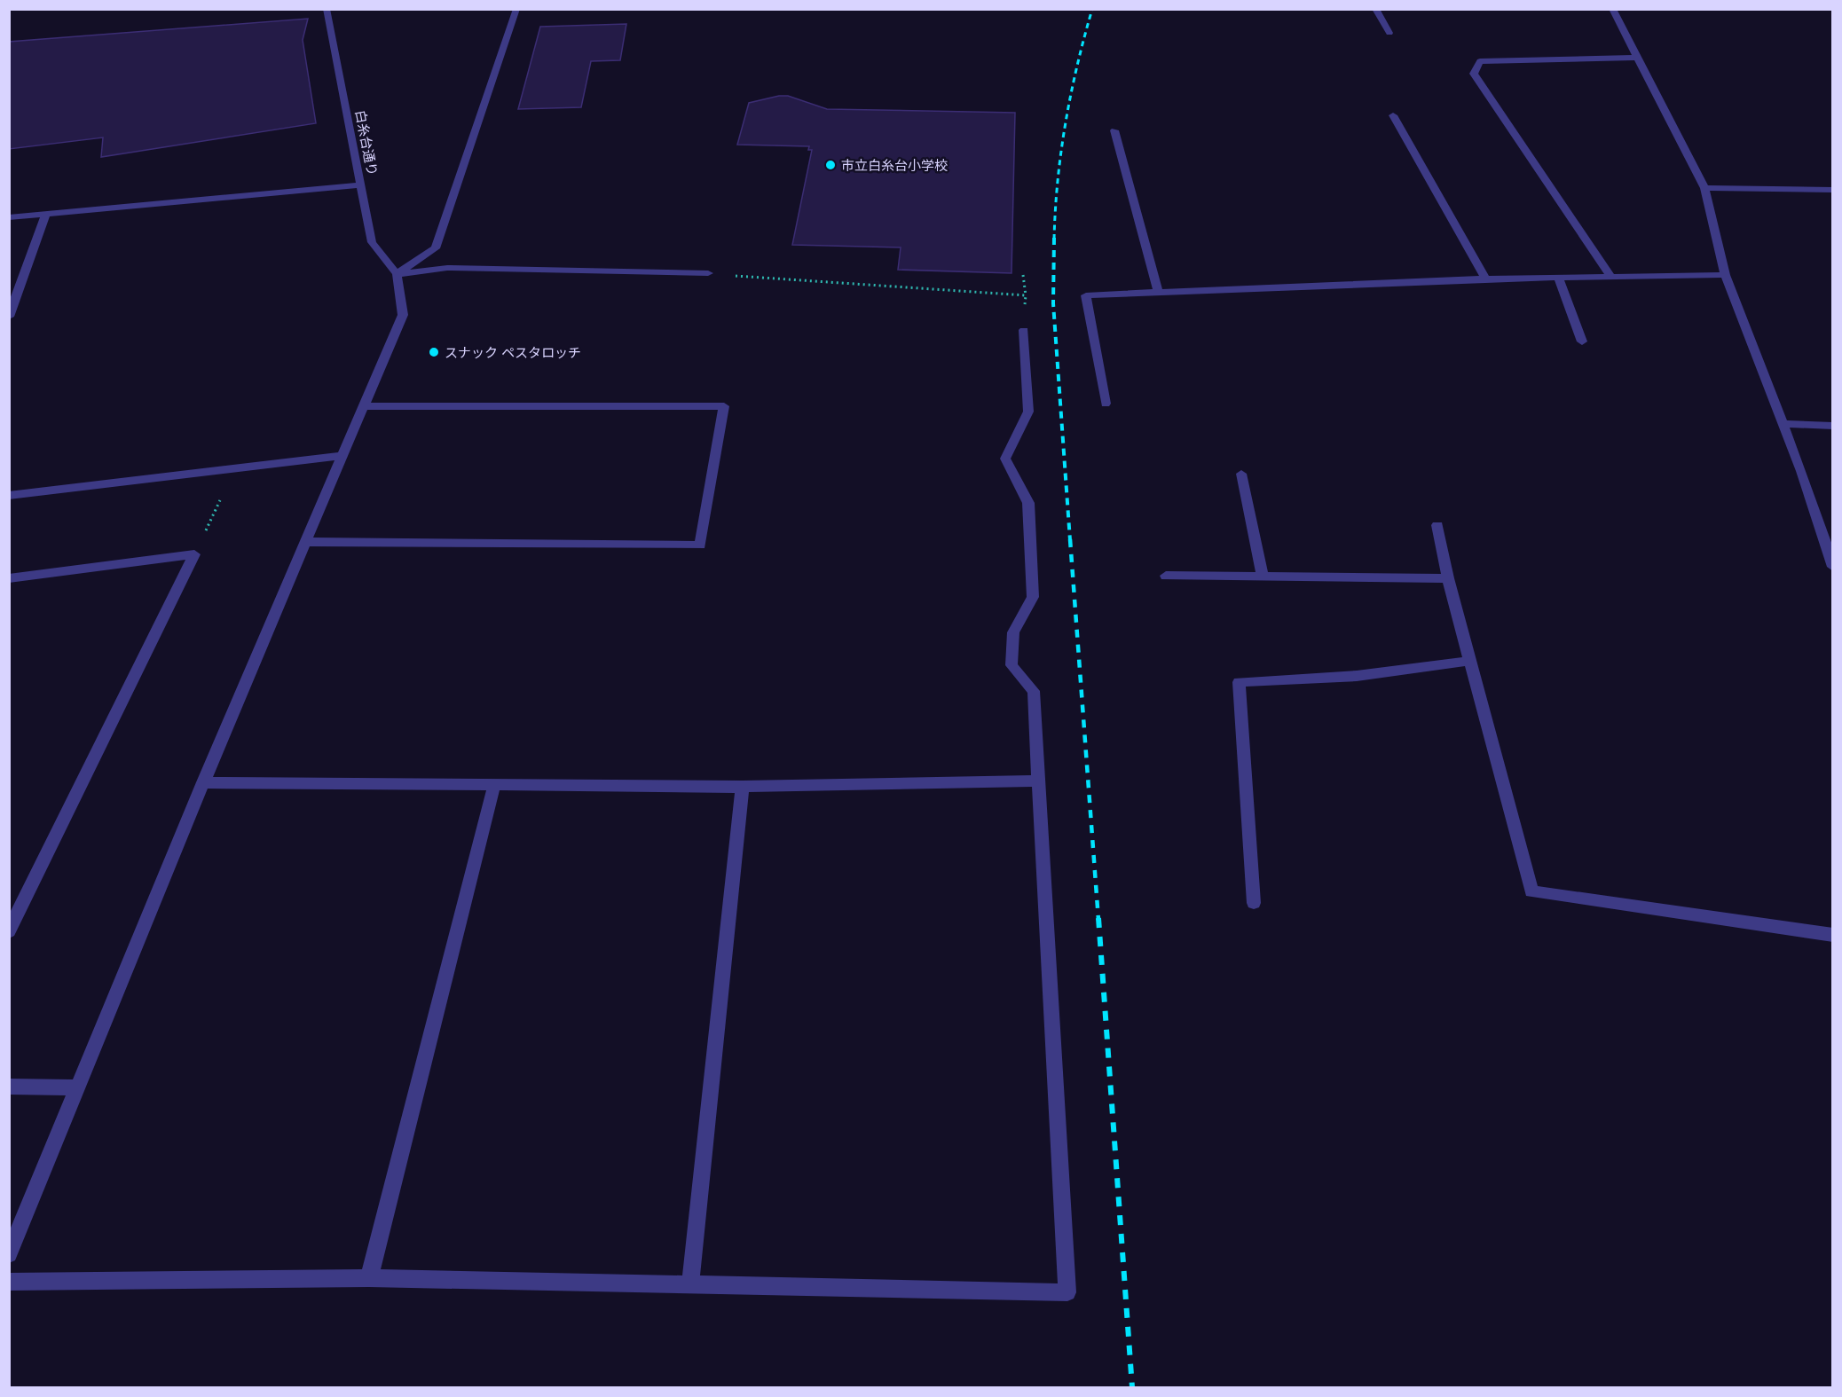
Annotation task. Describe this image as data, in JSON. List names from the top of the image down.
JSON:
{
  "streets": {
    "street": ["白糸台通り"]
  },
  "places": ["市立白糸台小学校", "スナック ペスタロッチ"]
}
